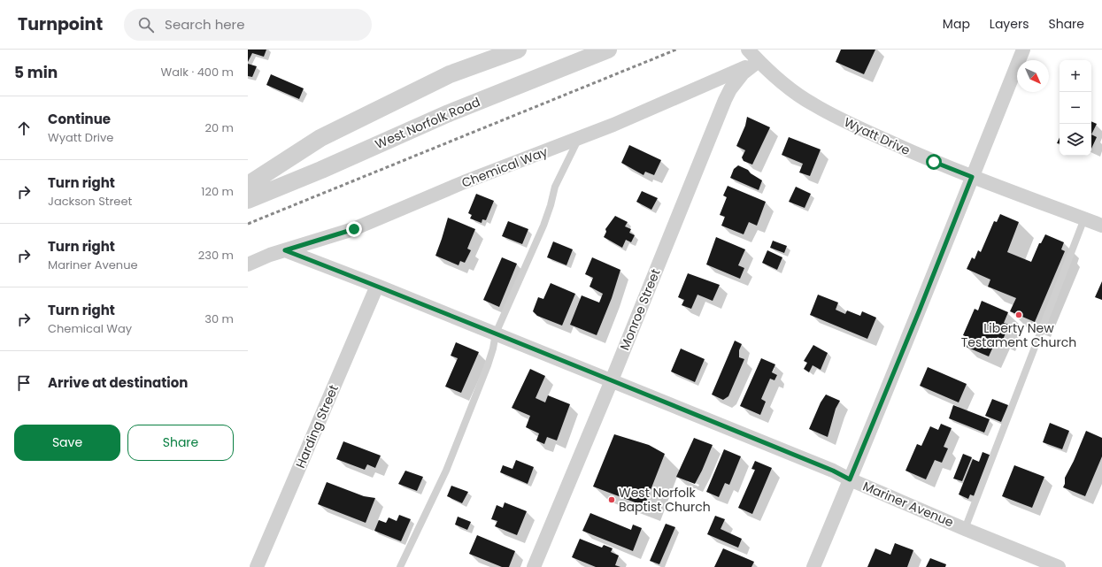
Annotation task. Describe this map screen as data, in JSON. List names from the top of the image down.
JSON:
{
  "streets": {
    "street": [
      "West Norfolk Road",
      "Wyatt Drive",
      "Chemical Way",
      "Monroe Street",
      "Harding Street",
      "Mariner Avenue"
    ]
  },
  "crossings": [
    ["Wyatt Drive", "Chemical Way"],
    ["Wyatt Drive", "Monroe Street"],
    ["Chemical Way", "Monroe Street"],
    ["Chemical Way", "Mariner Avenue"],
    ["Monroe Street", "Mariner Avenue"],
    ["Harding Street", "Mariner Avenue"]
  ],
  "places": ["Liberty New Testament Church", "West Norfolk Baptist Church"],
  "north": "bottom right",
  "page": {
    "header": "Turnpoint",
    "search": "Search here",
    "nav": ["Map", "Layers", "Share"],
    "heading": ["5 min", "Walk · 400 m"],
    "map_buttons": ["+", "−"],
    "list": [
      ["Continue", "Wyatt Drive", "20 m"],
      ["Turn right", "Jackson Street", "120 m"],
      ["Turn right", "Mariner Avenue", "230 m"],
      ["Turn right", "Chemical Way", "30 m"],
      "Arrive at destination"
    ],
    "buttons": ["Save", "Share"]
  }
}
